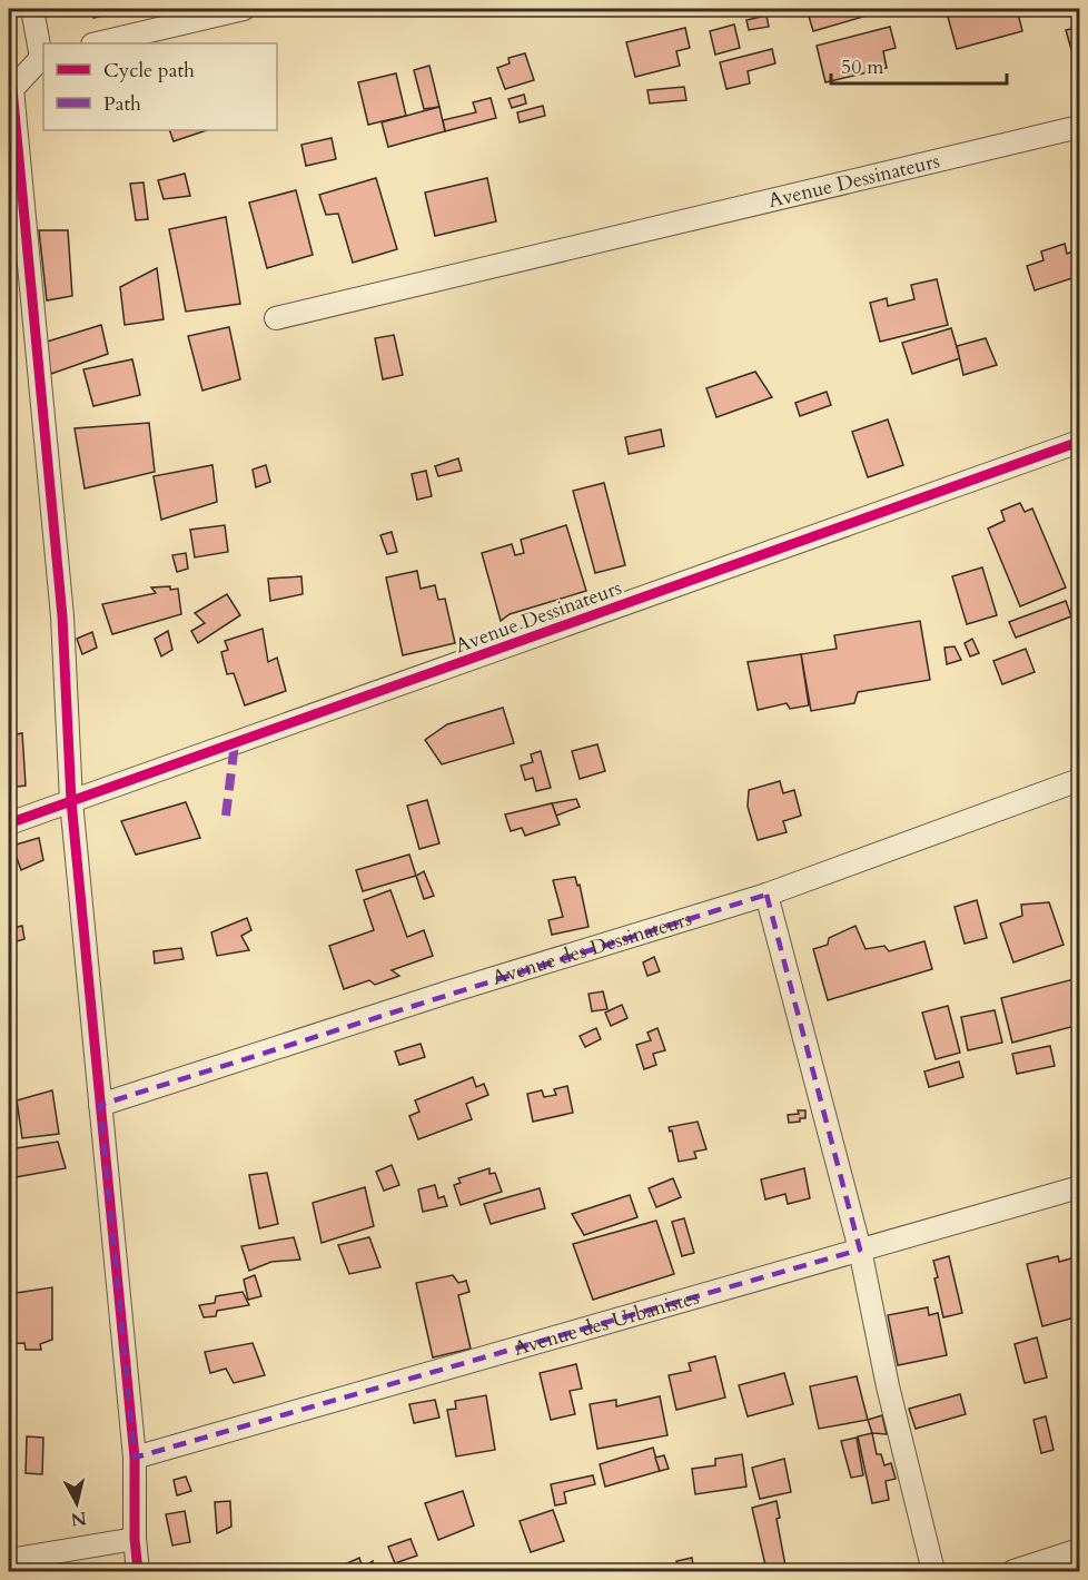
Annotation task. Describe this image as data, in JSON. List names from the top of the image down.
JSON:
{
  "streets": {
    "street": ["Avenue Dessinateurs", "Avenue des Dessinateurs", "Avenue des Urbanistes"]
  },
  "legend": ["Cycle path", "Path"],
  "scale_bar": "50 m",
  "north": "bottom"
}
